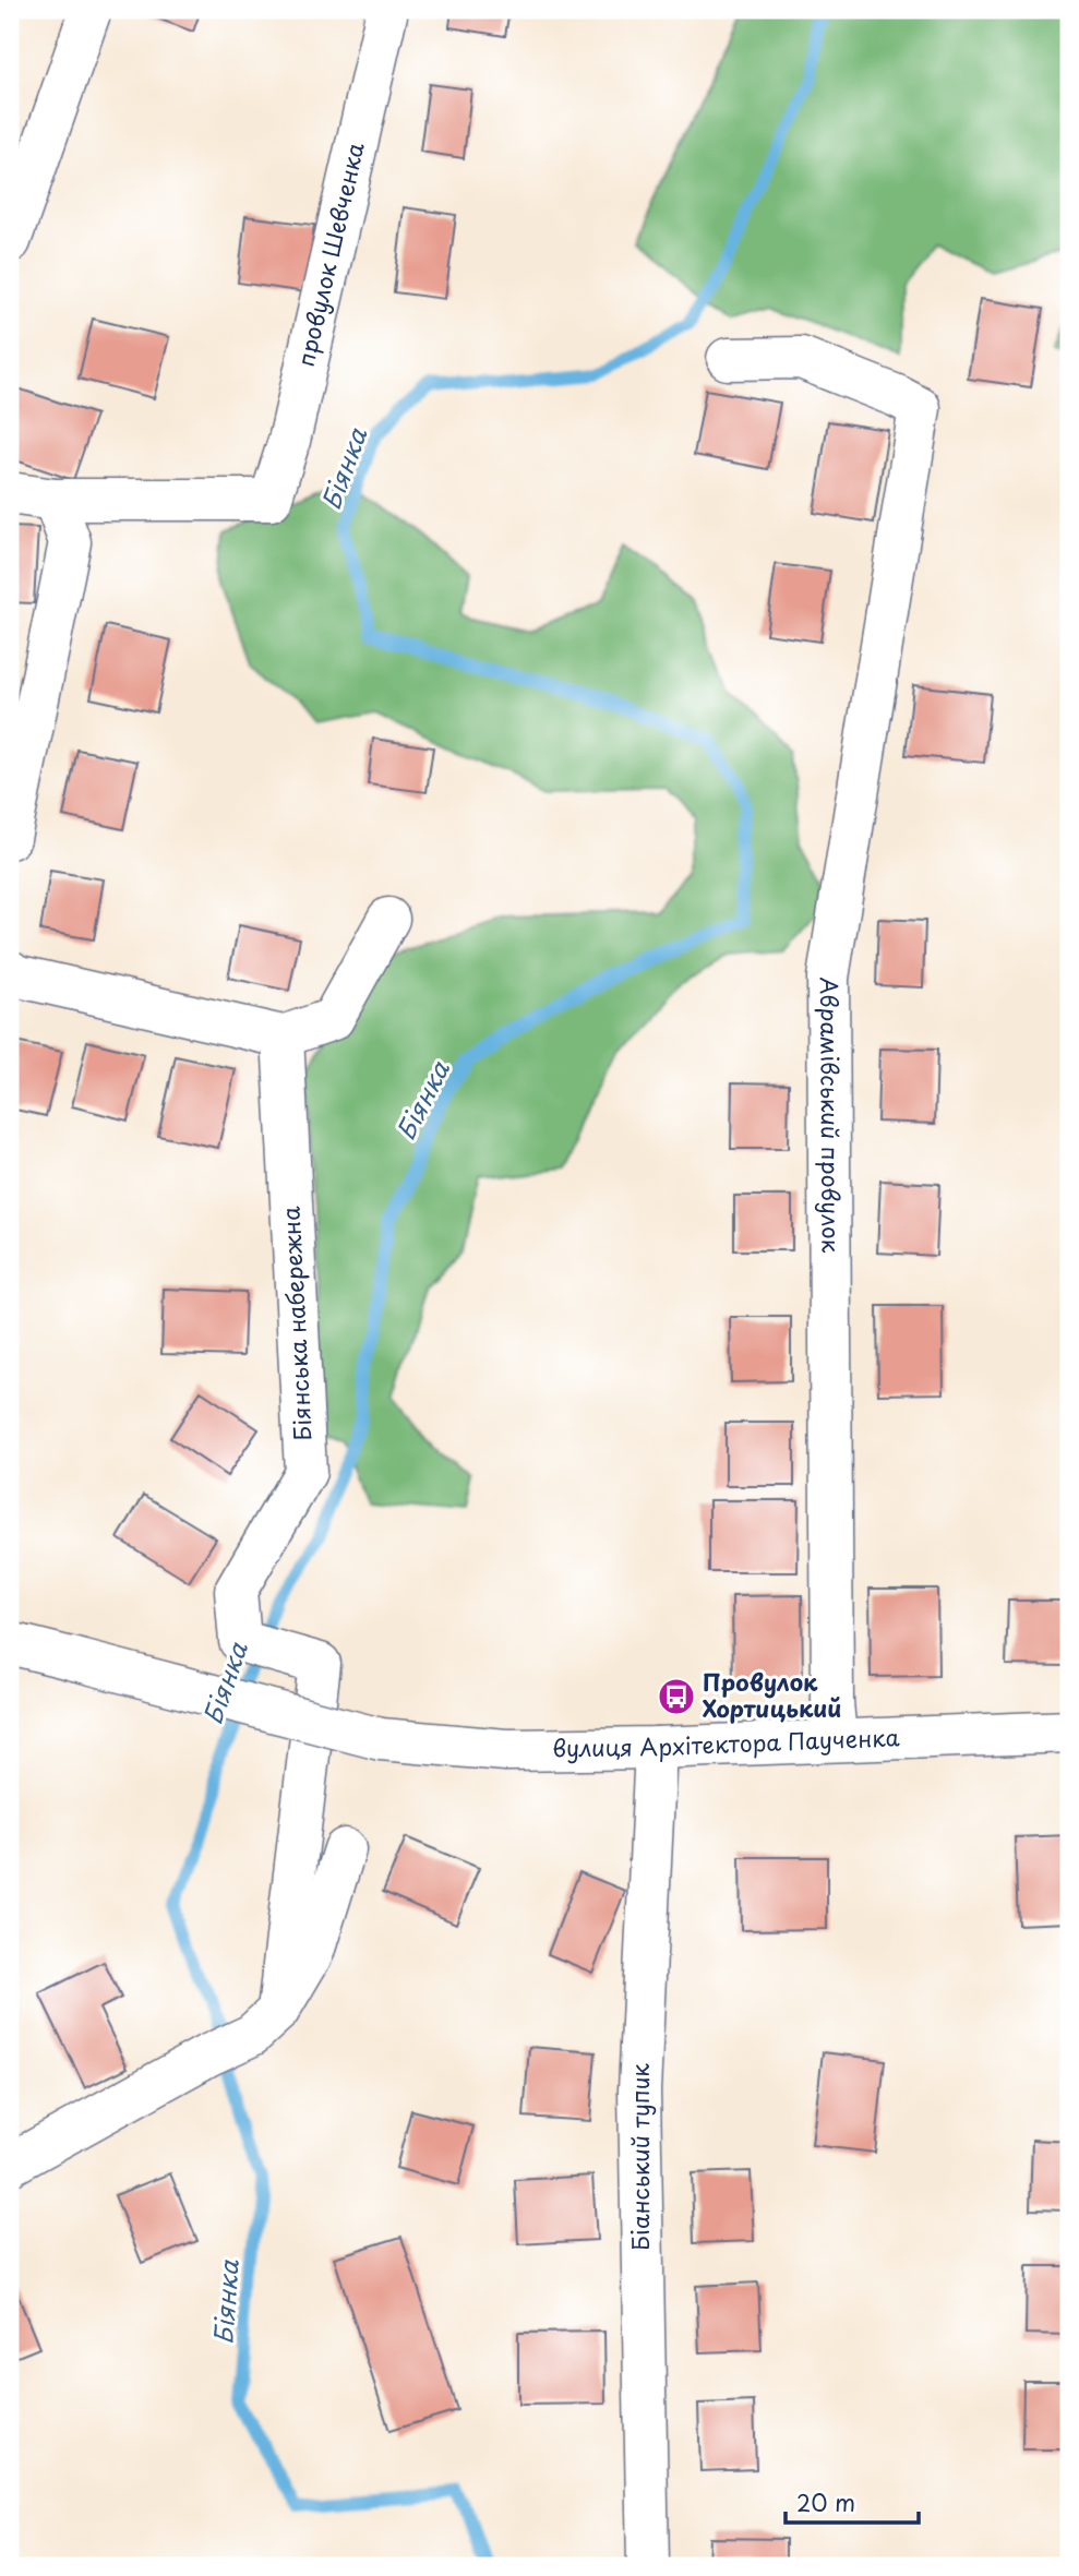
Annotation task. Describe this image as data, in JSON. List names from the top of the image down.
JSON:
{
  "streets": {
    "street": [
      "провулок Шевченка",
      "Аврамівський провулок",
      "Біянська набережна",
      "вулиця Архітектора Паученка",
      "Біанський тупик"
    ]
  },
  "crossings": [
    ["Аврамівський провулок", "вулиця Архітектора Паученка"],
    ["вулиця Архітектора Паученка", "Біанський тупик"]
  ],
  "water": ["Біянка"],
  "places": {
    "bus stop": ["Провулок Хортицький"]
  },
  "scale_bar": "20 m"
}
